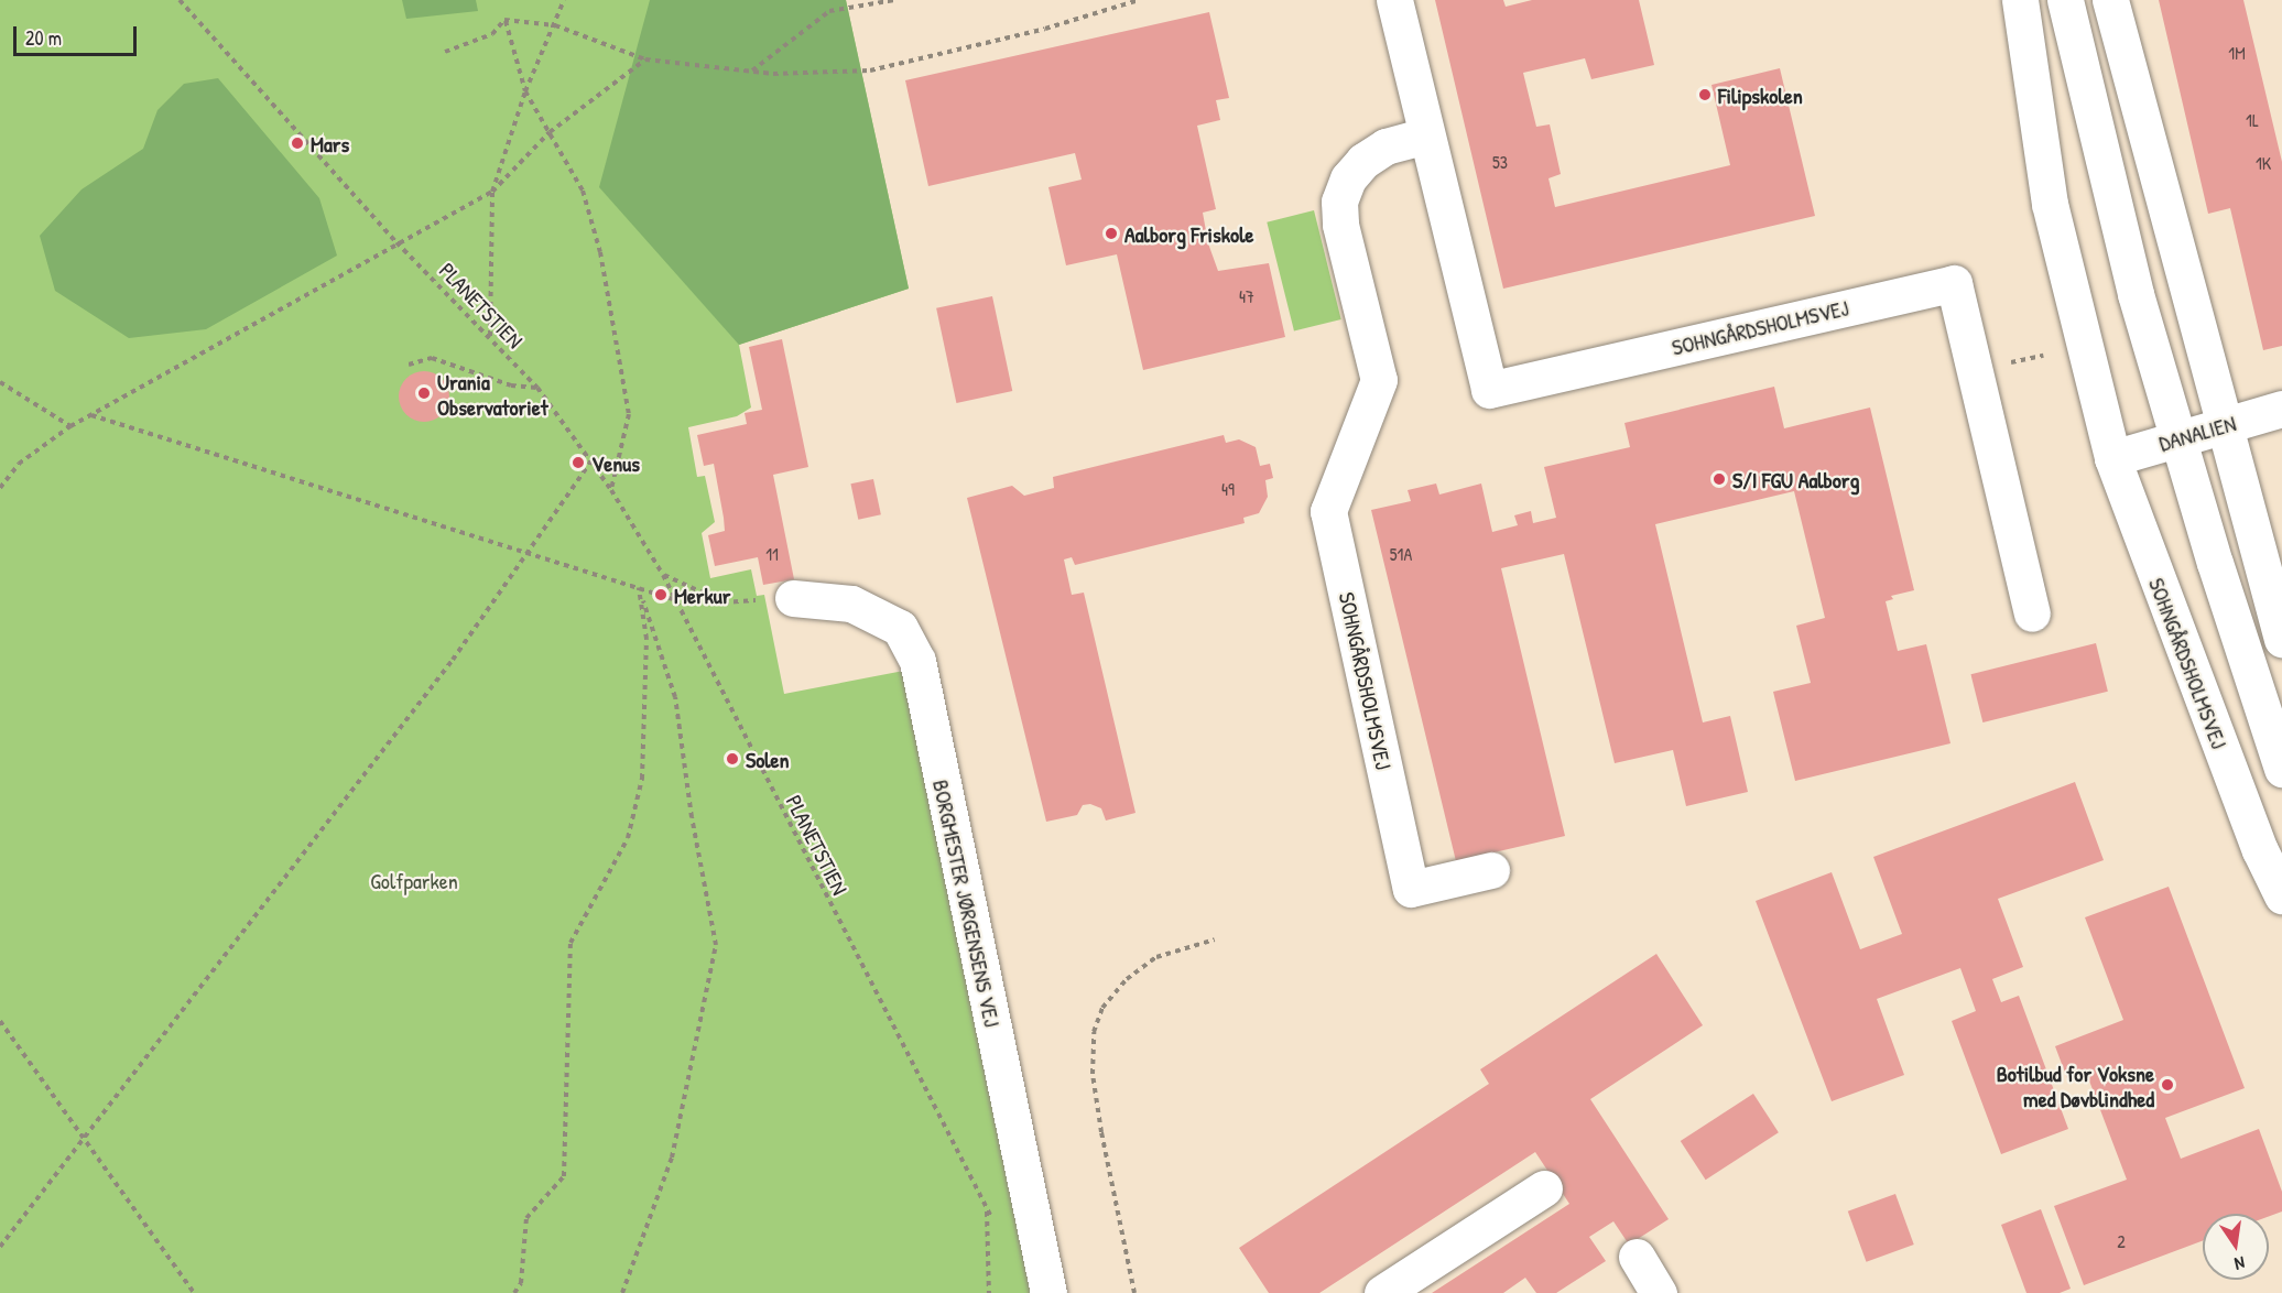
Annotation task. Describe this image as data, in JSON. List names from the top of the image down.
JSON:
{
  "streets": {
    "street": ["SOHNGÅRDSHOLMSVEJ", "DANALIEN", "BORGMESTER JØRGENSENS VEJ"],
    "path": ["PLANETSTIEN"]
  },
  "crossings": [
    ["PLANETSTIEN", "BORGMESTER JØRGENSENS VEJ"],
    ["SOHNGÅRDSHOLMSVEJ", "DANALIEN"]
  ],
  "parks": ["Golfparken"],
  "places": [
    "Filipskolen",
    "Mars",
    "Aalborg Friskole",
    "Urania Observatoriet",
    "Venus",
    "S/I FGU Aalborg",
    "Merkur",
    "Solen",
    "Botilbud for Voksne med Døvblindhed"
  ],
  "house_numbers": [
    "1M",
    "1L",
    "53",
    "1K",
    "47",
    "49",
    "11",
    "51A",
    "2"
  ],
  "scale_bar": "20 m",
  "north": "bottom"
}
